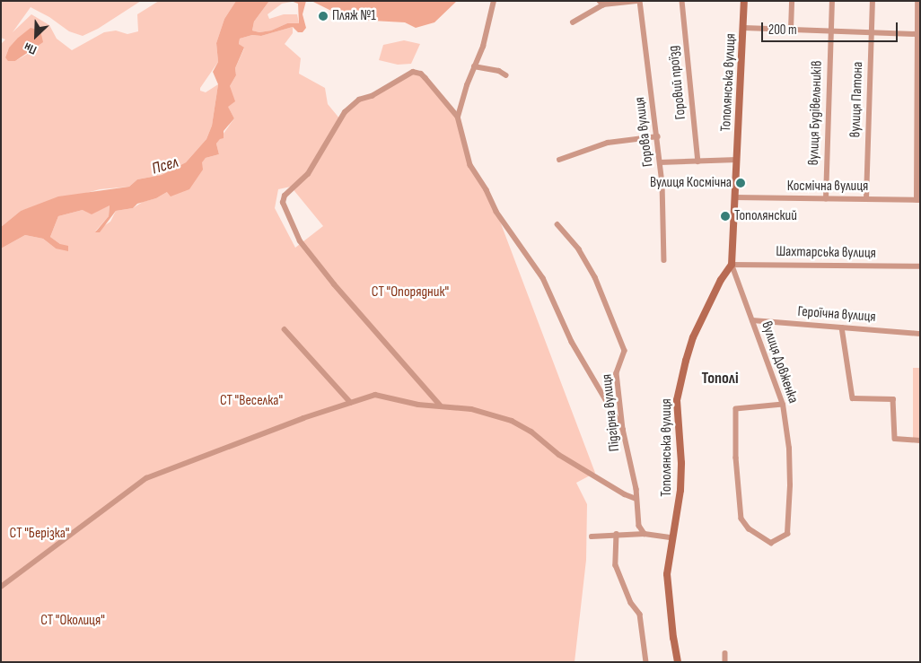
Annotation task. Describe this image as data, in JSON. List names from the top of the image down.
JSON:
{
  "streets": {
    "street": [
      "Горовий проїзд",
      "Тополянська вулиця",
      "вулиця Патона",
      "вулиця Будівельників",
      "Горова вулиця",
      "Космічна вулиця",
      "Шахтарська вулиця",
      "Героїчна вулиця",
      "вулиця Довженка",
      "Підгірна вулиця"
    ]
  },
  "crossings": [
    ["Тополянська вулиця", "Космічна вулиця"],
    ["Тополянська вулиця", "Шахтарська вулиця"],
    ["Тополянська вулиця", "вулиця Довженка"],
    ["вулиця Патона", "Космічна вулиця"],
    ["вулиця Будівельників", "Космічна вулиця"],
    ["Шахтарська вулиця", "вулиця Довженка"],
    ["Героїчна вулиця", "вулиця Довженка"]
  ],
  "districts": ["Тополі"],
  "water": ["Псел"],
  "parks": [
    "СТ \"Опорядник\"",
    "СТ \"Веселка\"",
    "СТ \"Берізка\"",
    "СТ \"Околиця\""
  ],
  "places": ["Пляж №1", "Вулиця Космічна", "Тополянский"],
  "scale_bar": "200 m",
  "north": "bottom left"
}
